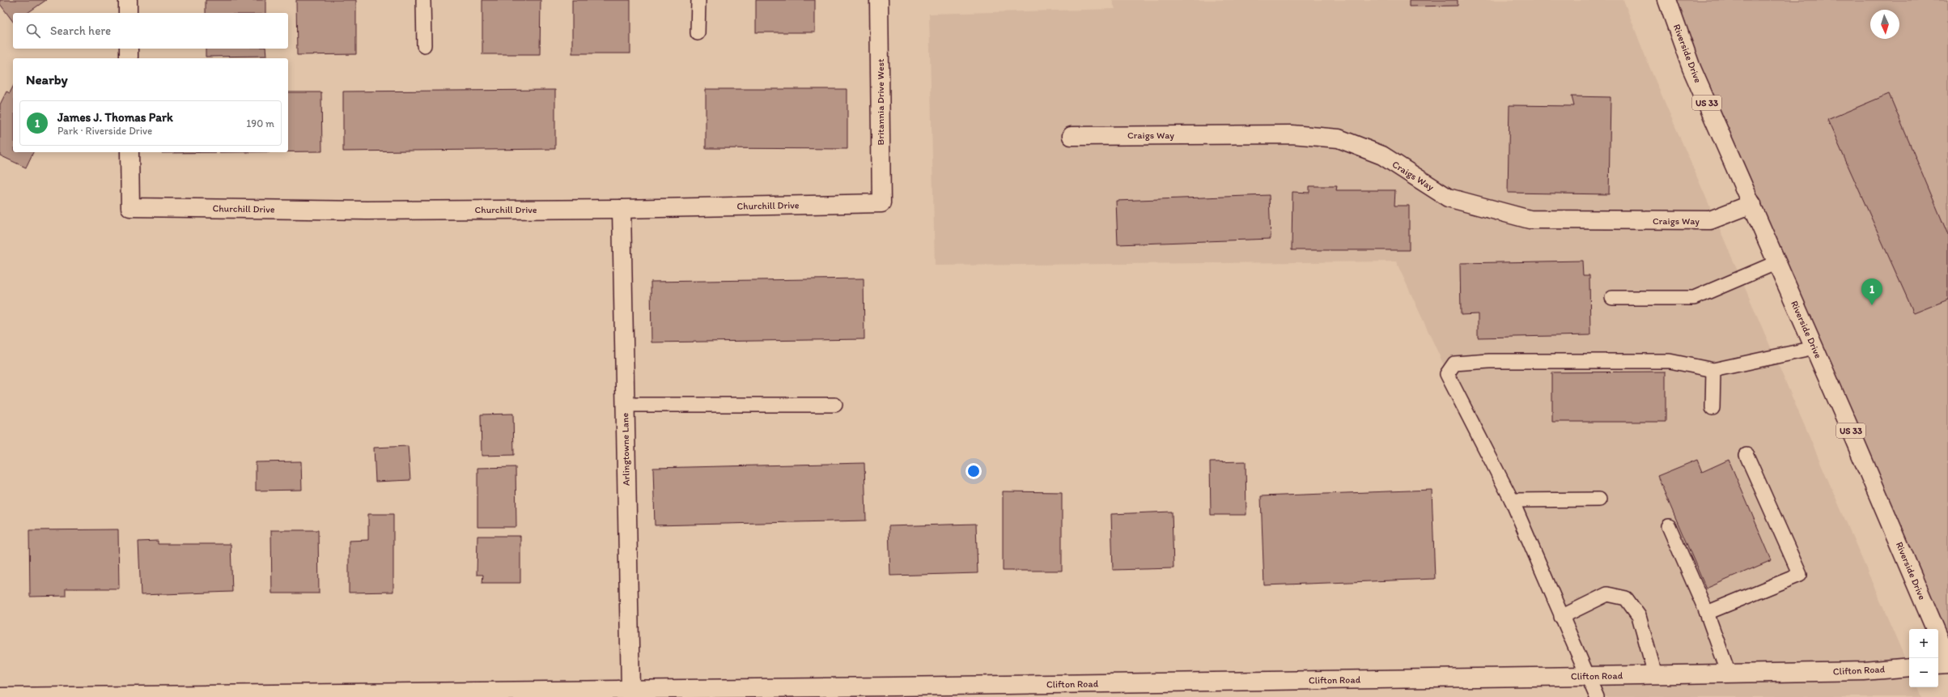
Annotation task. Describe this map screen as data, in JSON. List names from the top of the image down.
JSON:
{
  "streets": {
    "street": [
      "Riverside Drive",
      "Britannia Drive West",
      "US 33",
      "Craigs Way",
      "Churchill Drive",
      "Arlingtowne Lane",
      "Clifton Road"
    ]
  },
  "crossings": [
    ["Riverside Drive", "Craigs Way"],
    ["Britannia Drive West", "Churchill Drive"],
    ["Churchill Drive", "Arlingtowne Lane"],
    ["Arlingtowne Lane", "Clifton Road"]
  ],
  "north": "bottom",
  "page": {
    "search": "Search here",
    "heading": "Nearby",
    "list": [
      {
        "mark": "1",
        "name": "James J. Thomas Park",
        "note": "Park · Riverside Drive",
        "value": "190 m"
      }
    ],
    "pins": "1",
    "map_buttons": ["+", "−"]
  }
}
